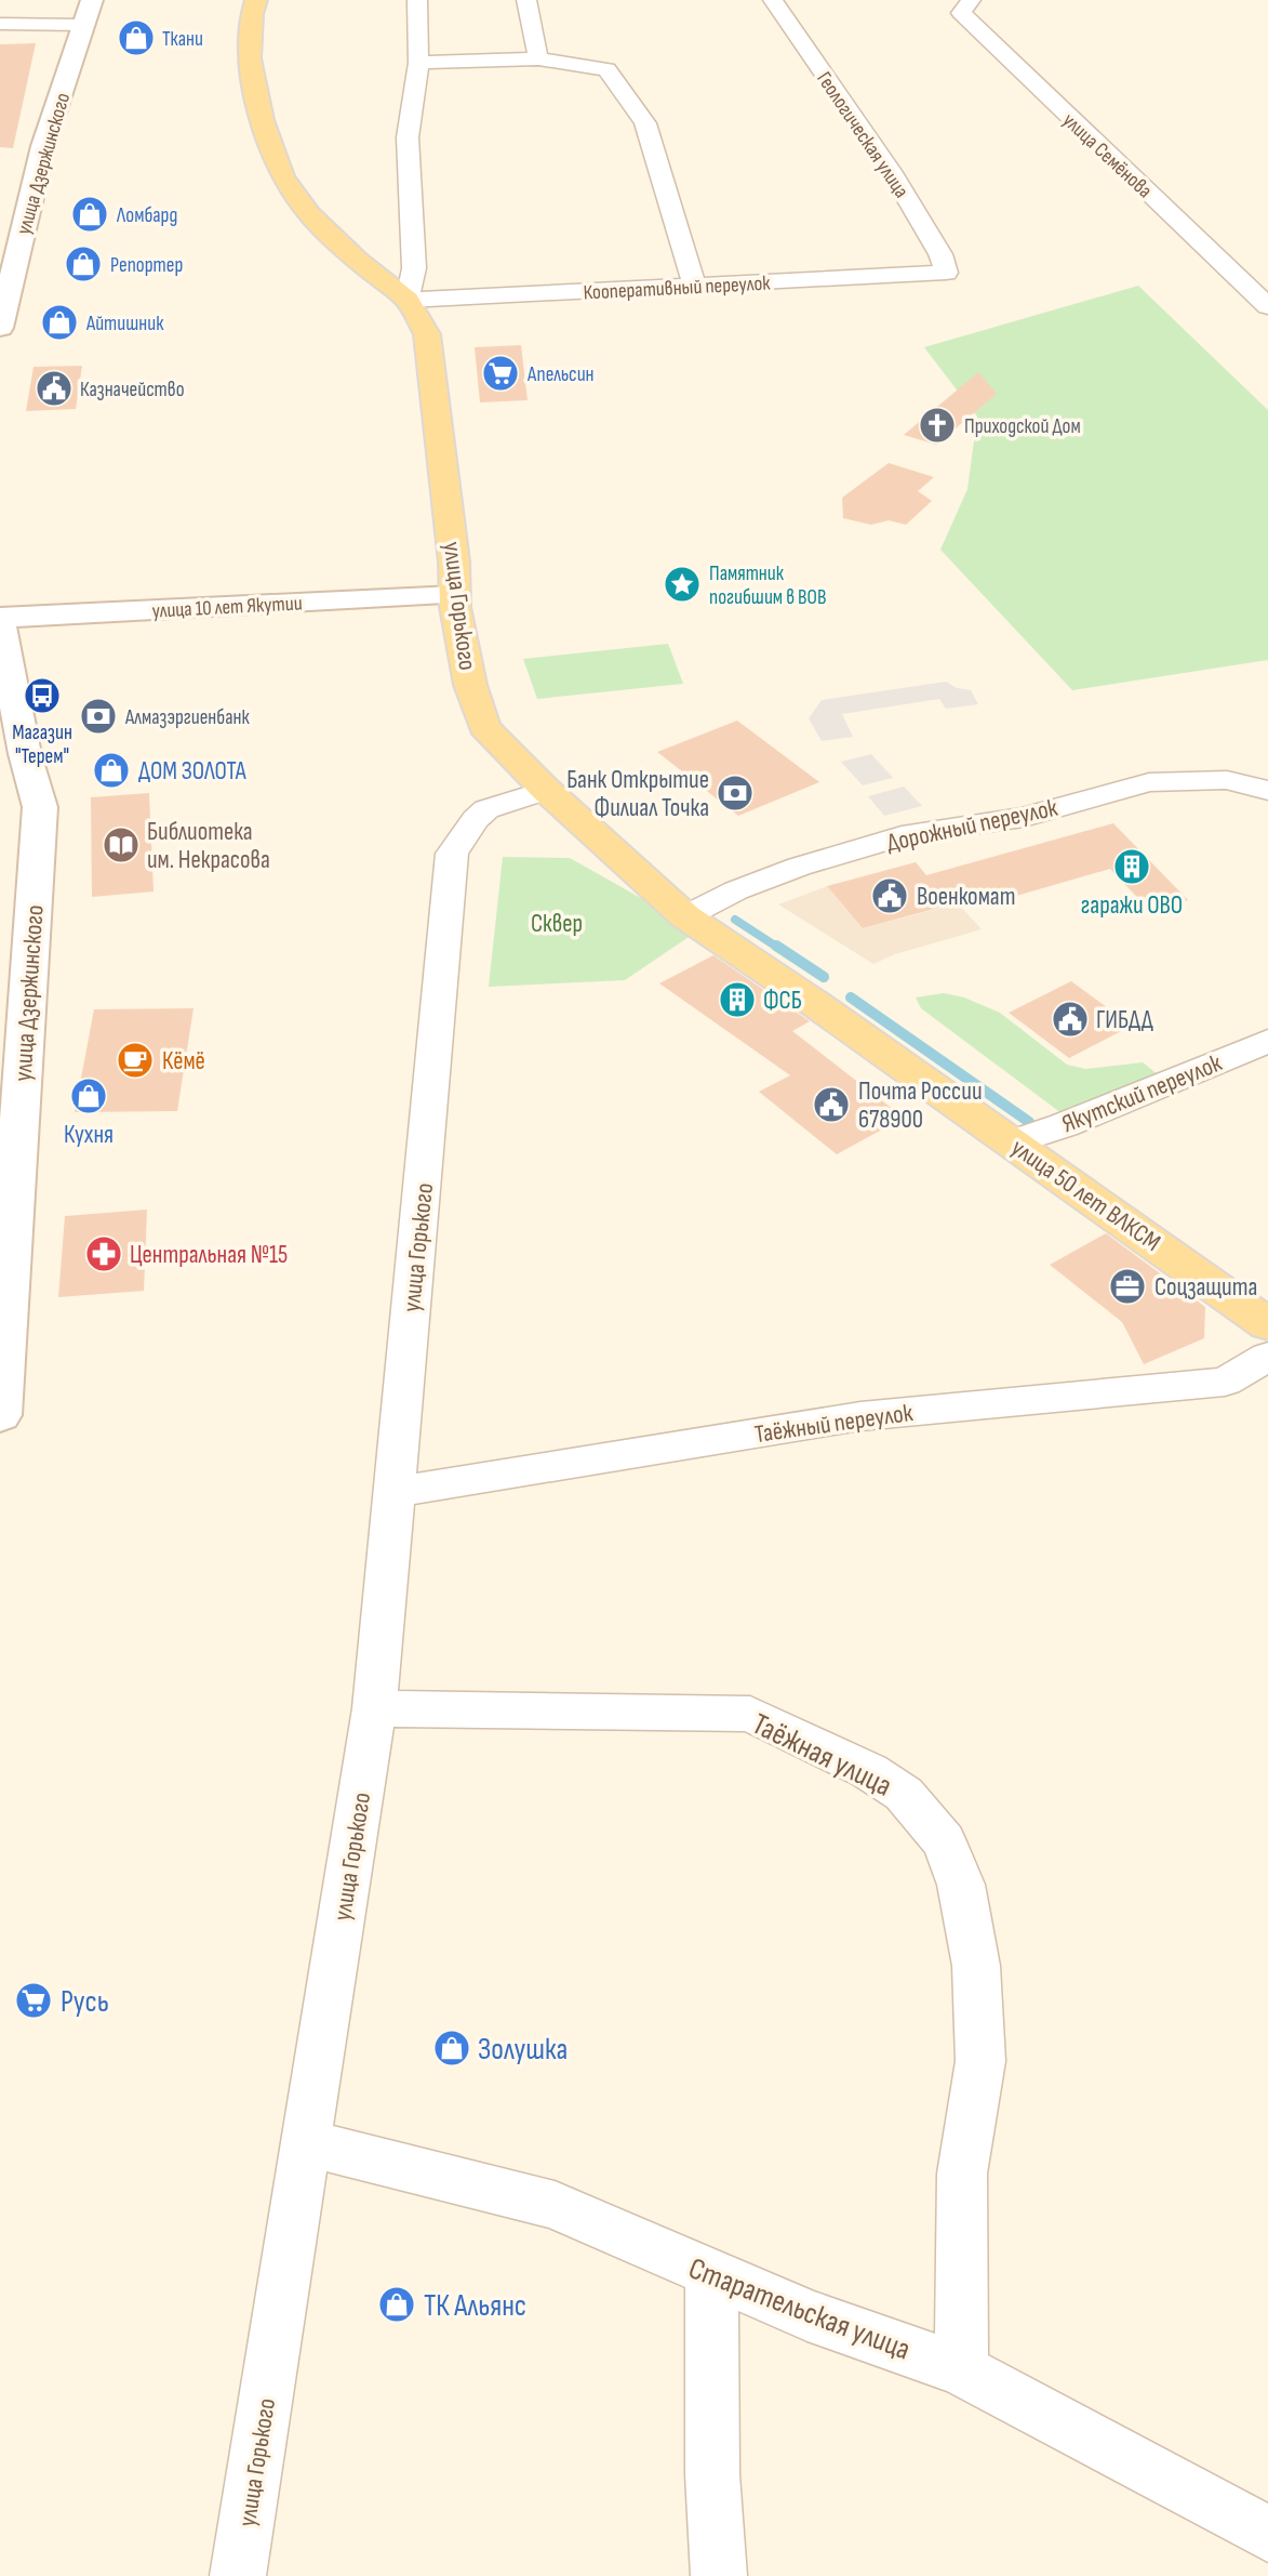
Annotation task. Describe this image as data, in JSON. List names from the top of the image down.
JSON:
{
  "streets": {
    "main road": ["улица Горького", "улица 50 лет ВЛКСМ"],
    "street": [
      "Геологическая улица",
      "улица Семёнова",
      "улица Дзержинского",
      "Кооперативный переулок",
      "улица 10 лет Якутии",
      "Дорожный переулок",
      "Якутский переулок",
      "Таёжный переулок",
      "Таёжная улица",
      "Старательская улица"
    ]
  },
  "crossings": [
    ["Геологическая улица", "Кооперативный переулок"],
    ["улица Дзержинского", "улица 10 лет Якутии"],
    ["Кооперативный переулок", "улица Горького"],
    ["улица 10 лет Якутии", "улица Горького"],
    ["улица Горького", "улица 50 лет ВЛКСМ"],
    ["улица Горького", "Таёжный переулок"],
    ["улица Горького", "Таёжная улица"],
    ["улица Горького", "Старательская улица"],
    ["Дорожный переулок", "улица 50 лет ВЛКСМ"],
    ["Якутский переулок", "улица 50 лет ВЛКСМ"],
    ["Таёжная улица", "Старательская улица"]
  ],
  "parks": ["Сквер"],
  "places": {
    "shop": [
      "Ткани",
      "Ломбард",
      "Репортер",
      "Айтишник",
      "ДОМ ЗОЛОТА",
      "Кухня",
      "Золушка",
      "ТК Альянс"
    ],
    "supermarket": ["Апельсин", "Русь"],
    "public building": [
      "Казначейство",
      "Военкомат",
      "ГИБДД",
      "Почта России 678900"
    ],
    "church": ["Приходской Дом"],
    "place": ["Памятник погибшим в ВОВ"],
    "bus stop": ["Магазин \"Терем\""],
    "bank": ["Алмазэргиенбанк", "Банк Открытие Филиал Точка"],
    "library": ["Библиотека им. Некрасова"],
    "building": ["гаражи ОВО", "ФСБ"],
    "cafe": ["Кёмё"],
    "pharmacy": ["Центральная №15"],
    "office": ["Соцзащита"]
  }
}
